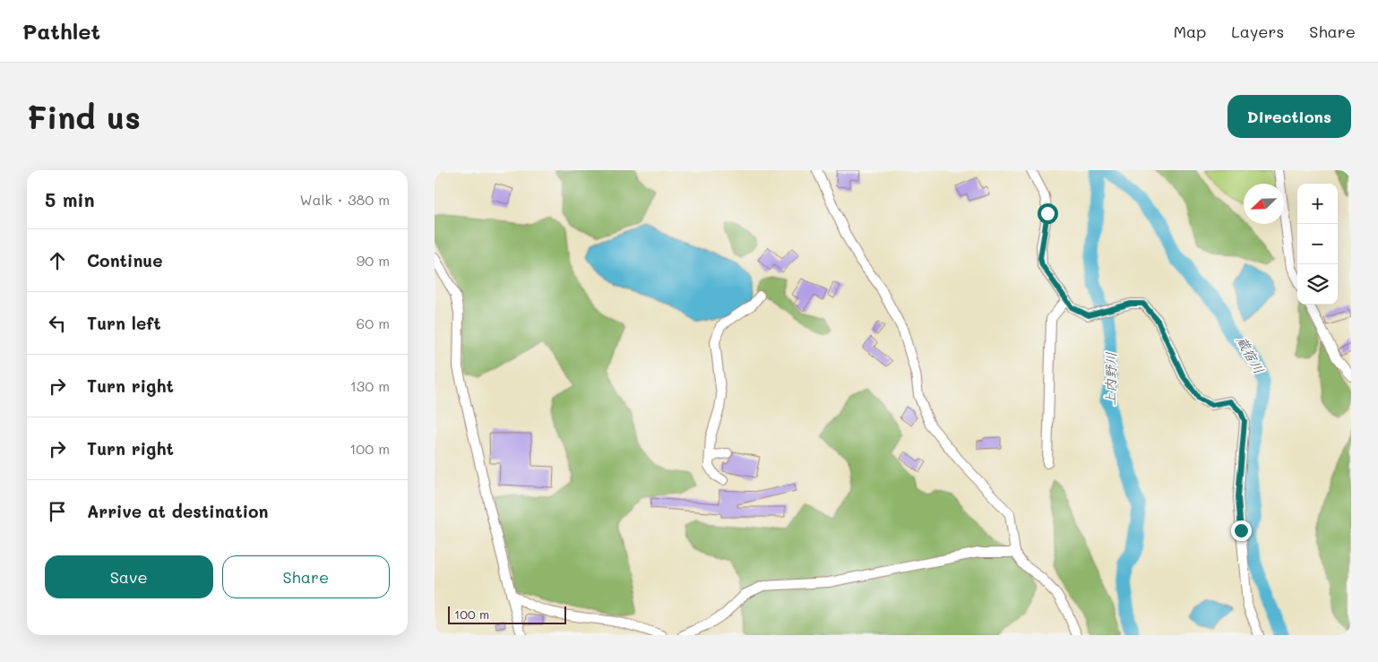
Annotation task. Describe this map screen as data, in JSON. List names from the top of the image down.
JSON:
{
  "water": ["蔵宿川", "上内野川"],
  "scale_bar": "100 m",
  "north": "bottom left",
  "page": {
    "header": "Pathlet",
    "nav": ["Map", "Layers", "Share"],
    "buttons": [
      "Directions",
      ["Save", "Share"]
    ],
    "title": "Find us",
    "heading": ["5 min", "Walk · 380 m"],
    "map_buttons": ["+", "−"],
    "list": [
      ["Continue", "90 m"],
      ["Turn left", "60 m"],
      ["Turn right", "130 m"],
      ["Turn right", "100 m"],
      "Arrive at destination"
    ],
    "scale": "100 m"
  }
}
